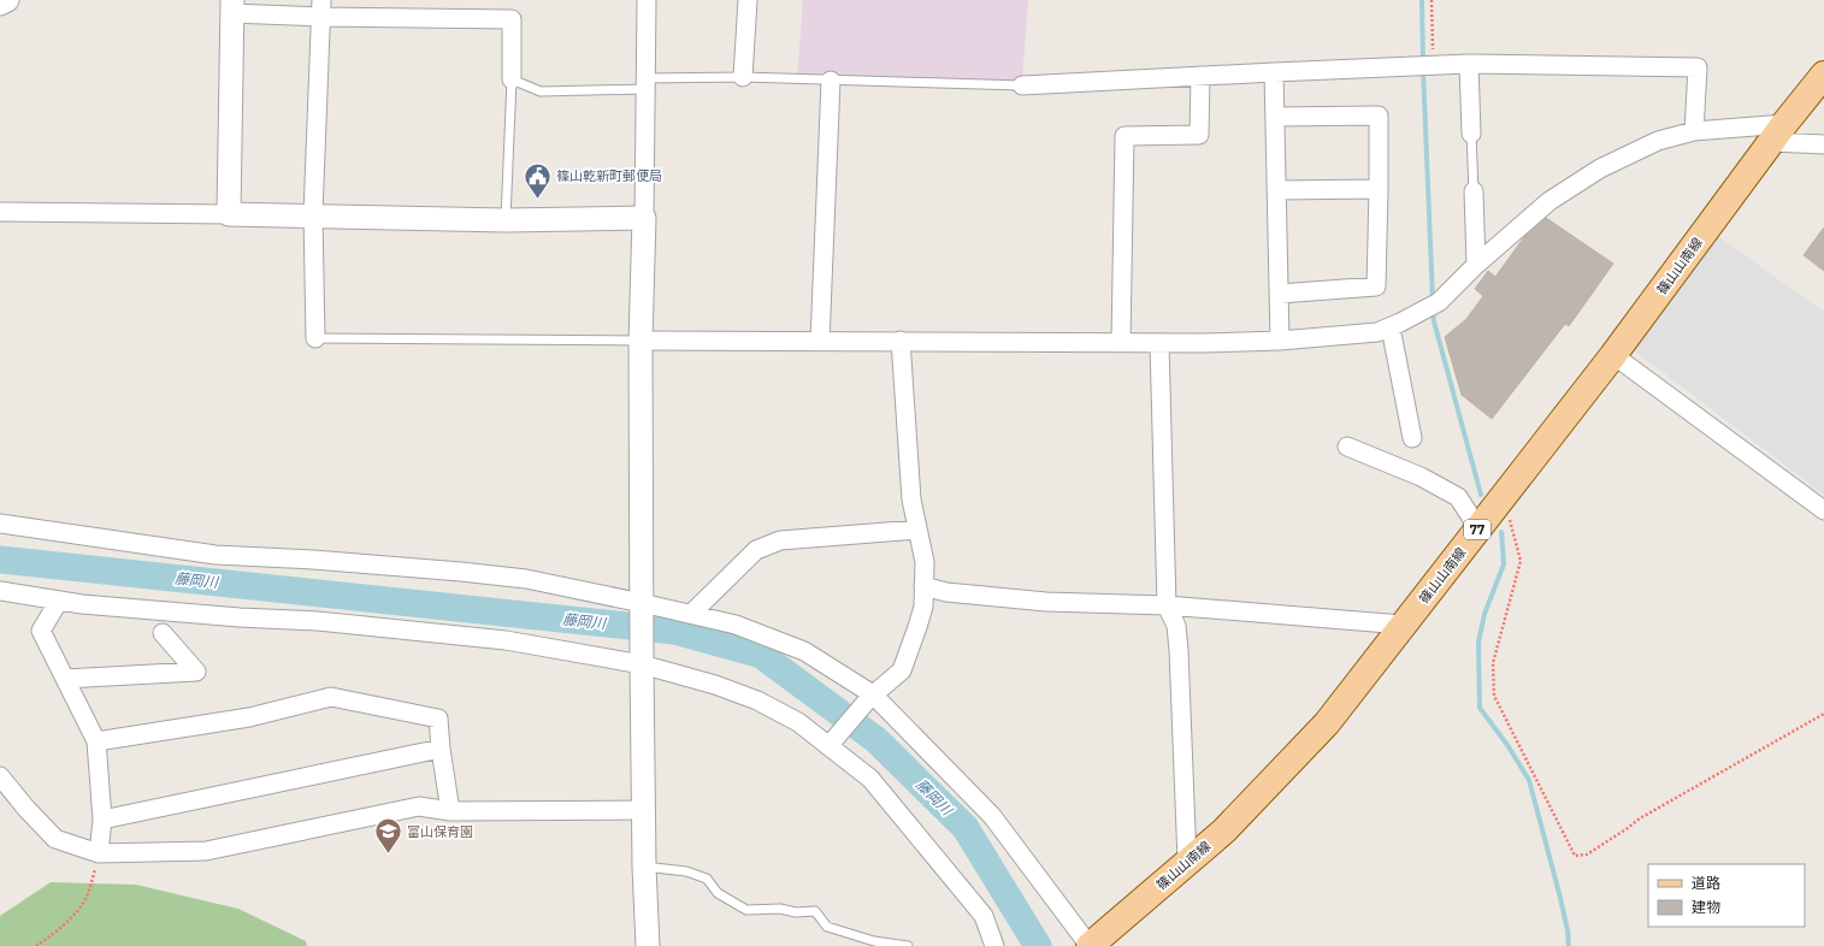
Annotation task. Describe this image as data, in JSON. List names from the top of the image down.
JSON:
{
  "streets": {
    "main road": ["篠山山南線", "77"]
  },
  "water": ["藤岡川"],
  "places": {
    "public building": ["篠山乾新町郵便局"],
    "school or university": ["富山保育園"]
  },
  "legend": ["道路", "建物"]
}
